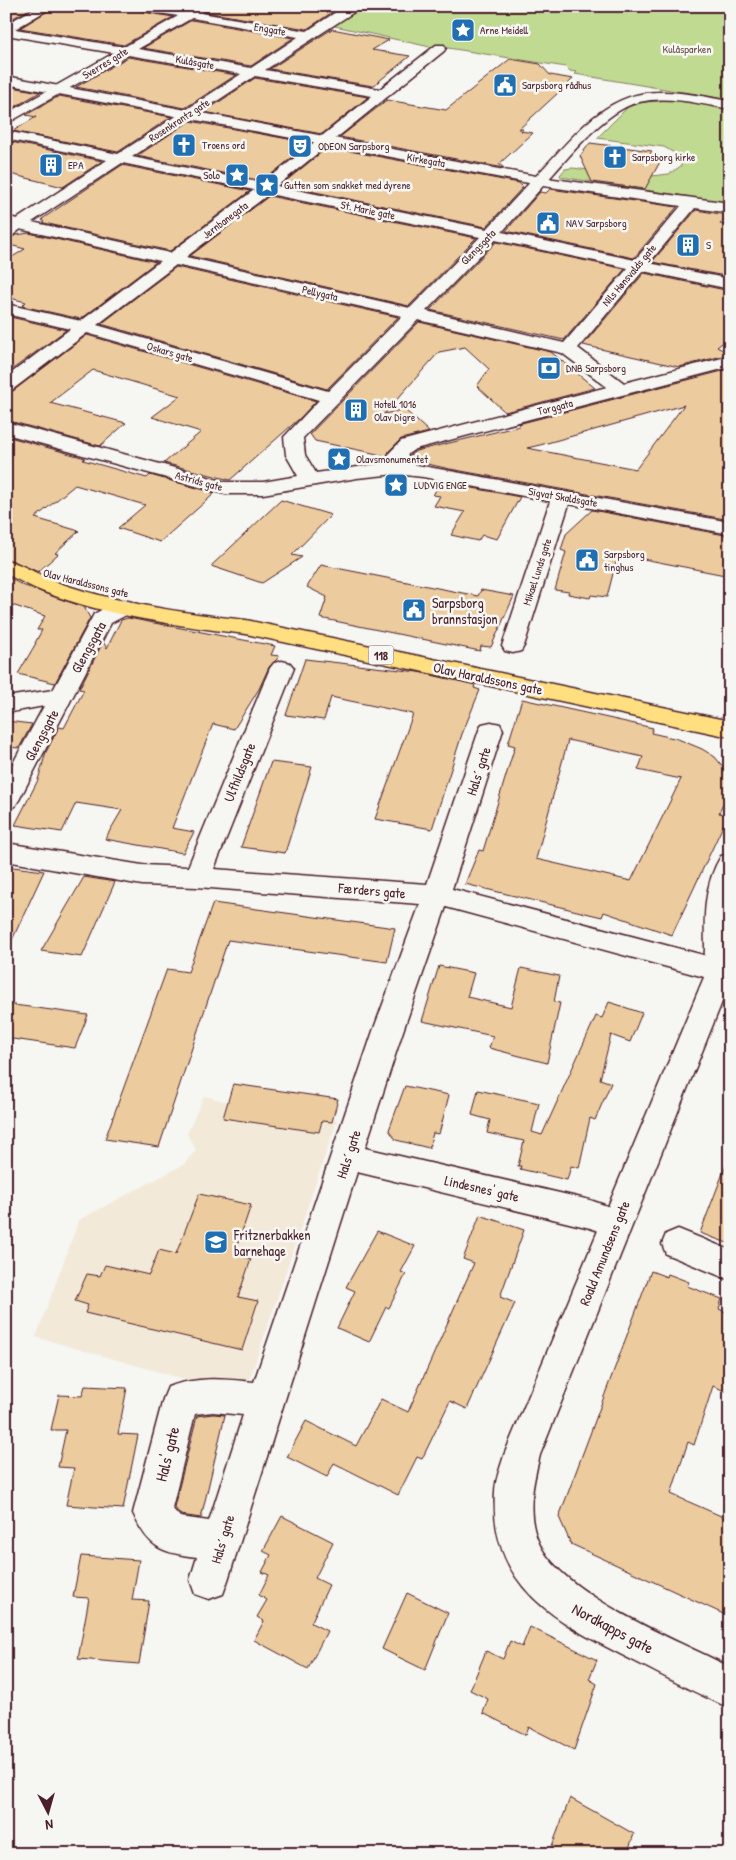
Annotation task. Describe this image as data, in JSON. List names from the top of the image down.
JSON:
{
  "streets": {
    "main road": ["Olav Haraldssons gate", "118"],
    "street": [
      "Enggate",
      "Kulåsgate",
      "Sverres gate",
      "Rosenkrantz gate",
      "Kirkegata",
      "St. Marie gate",
      "Jernbanegata",
      "Glengsgata",
      "Nils Hønsvalds gate",
      "Pellygata",
      "Oskars gate",
      "Torggata",
      "Astrids gate",
      "Sigvat Skaldsgate",
      "Mikael Lunds gate",
      "Glengsgate",
      "Hals´ gate",
      "Ulfhildsgate",
      "Færders gate",
      "Lindesnes' gate",
      "Roald Amundsens gate",
      "Hals' gate",
      "Nordkapps gate"
    ]
  },
  "crossings": [
    ["Enggate", "Sverres gate"],
    ["Enggate", "Rosenkrantz gate"],
    ["Kulåsgate", "Sverres gate"],
    ["Kulåsgate", "Rosenkrantz gate"],
    ["Kulåsgate", "Jernbanegata"],
    ["Sverres gate", "Kirkegata"],
    ["Rosenkrantz gate", "Kirkegata"],
    ["Rosenkrantz gate", "St. Marie gate"],
    ["Rosenkrantz gate", "Pellygata"],
    ["Kirkegata", "Jernbanegata"],
    ["Kirkegata", "Glengsgata"],
    ["Kirkegata", "Nils Hønsvalds gate"],
    ["St. Marie gate", "Jernbanegata"],
    ["St. Marie gate", "Glengsgata"],
    ["St. Marie gate", "Nils Hønsvalds gate"],
    ["Jernbanegata", "Pellygata"],
    ["Jernbanegata", "Oskars gate"],
    ["Glengsgata", "Pellygata"],
    ["Glengsgata", "Oskars gate"],
    ["Glengsgata", "Astrids gate"],
    ["Glengsgata", "Olav Haraldssons gate"],
    ["Glengsgata", "Glengsgate"],
    ["Nils Hønsvalds gate", "Pellygata"],
    ["Pellygata", "Torggata"],
    ["Torggata", "Astrids gate"],
    ["Torggata", "Sigvat Skaldsgate"],
    ["Astrids gate", "Sigvat Skaldsgate"],
    ["Sigvat Skaldsgate", "Mikael Lunds gate"],
    ["Hals´ gate", "Færders gate"],
    ["Hals´ gate", "Lindesnes' gate"],
    ["Hals´ gate", "Hals' gate"],
    ["Ulfhildsgate", "Færders gate"],
    ["Færders gate", "Roald Amundsens gate"],
    ["Lindesnes' gate", "Roald Amundsens gate"],
    ["Roald Amundsens gate", "Nordkapps gate"]
  ],
  "parks": ["Kulåsparken"],
  "places": {
    "place": [
      "Arne Meidell",
      "Solo",
      "Gutten som snakket med dyrene",
      "Olavsmonumentet",
      "LUDVIG ENGE"
    ],
    "public building": [
      "Sarpsborg rådhus",
      "NAV Sarpsborg",
      "Sarpsborg tinghus",
      "Sarpsborg brannstasjon"
    ],
    "church": ["Troens ord", "Sarpsborg kirke"],
    "theatre": ["ODEON Sarpsborg"],
    "building": ["EPA", "S", "Hotell 1016 Olav Digre"],
    "bank": ["DNB Sarpsborg"],
    "school or university": ["Fritznerbakken barnehage"]
  },
  "north": "bottom"
}
